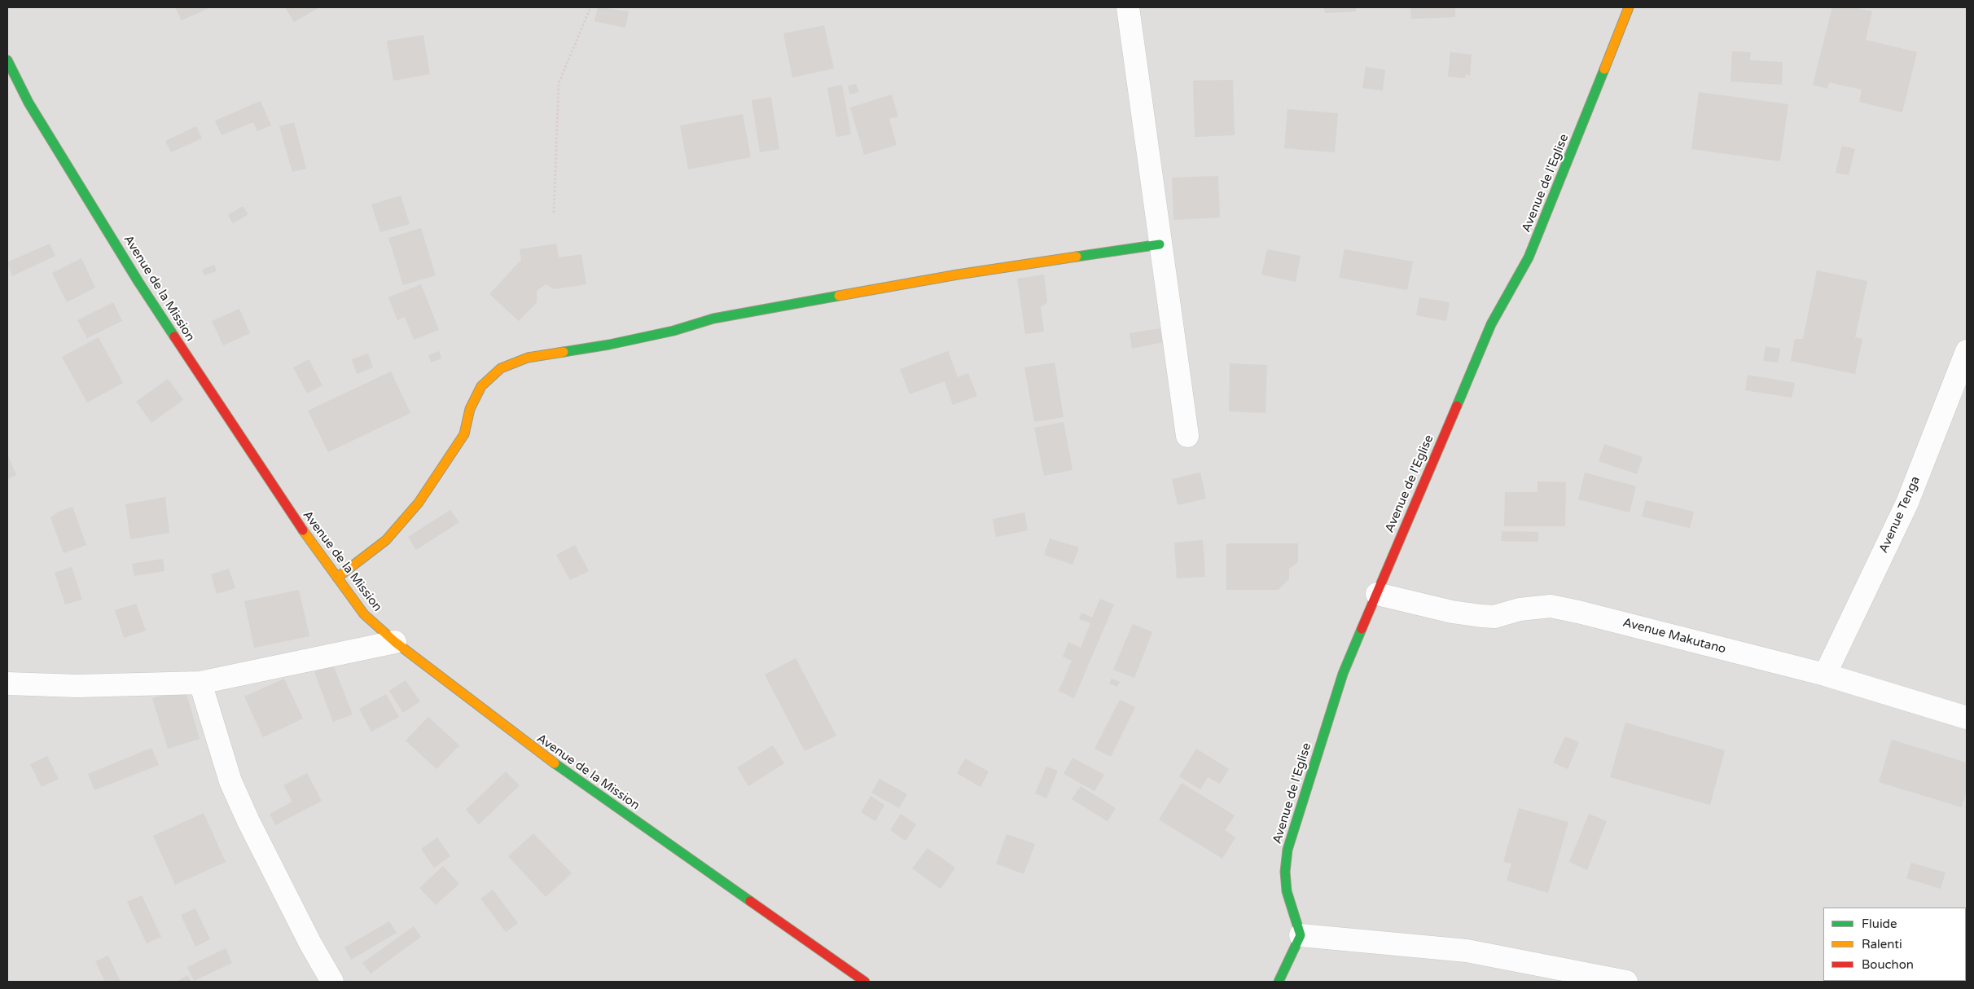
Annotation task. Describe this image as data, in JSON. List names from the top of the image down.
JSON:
{
  "streets": {
    "street": [
      "Avenue de l'Eglise",
      "Avenue de la Mission",
      "Avenue Tenga",
      "Avenue Makutano"
    ]
  },
  "crossings": [
    ["Avenue de l'Eglise", "Avenue Makutano"],
    ["Avenue Tenga", "Avenue Makutano"]
  ],
  "legend": ["Fluide", "Ralenti", "Bouchon"]
}
